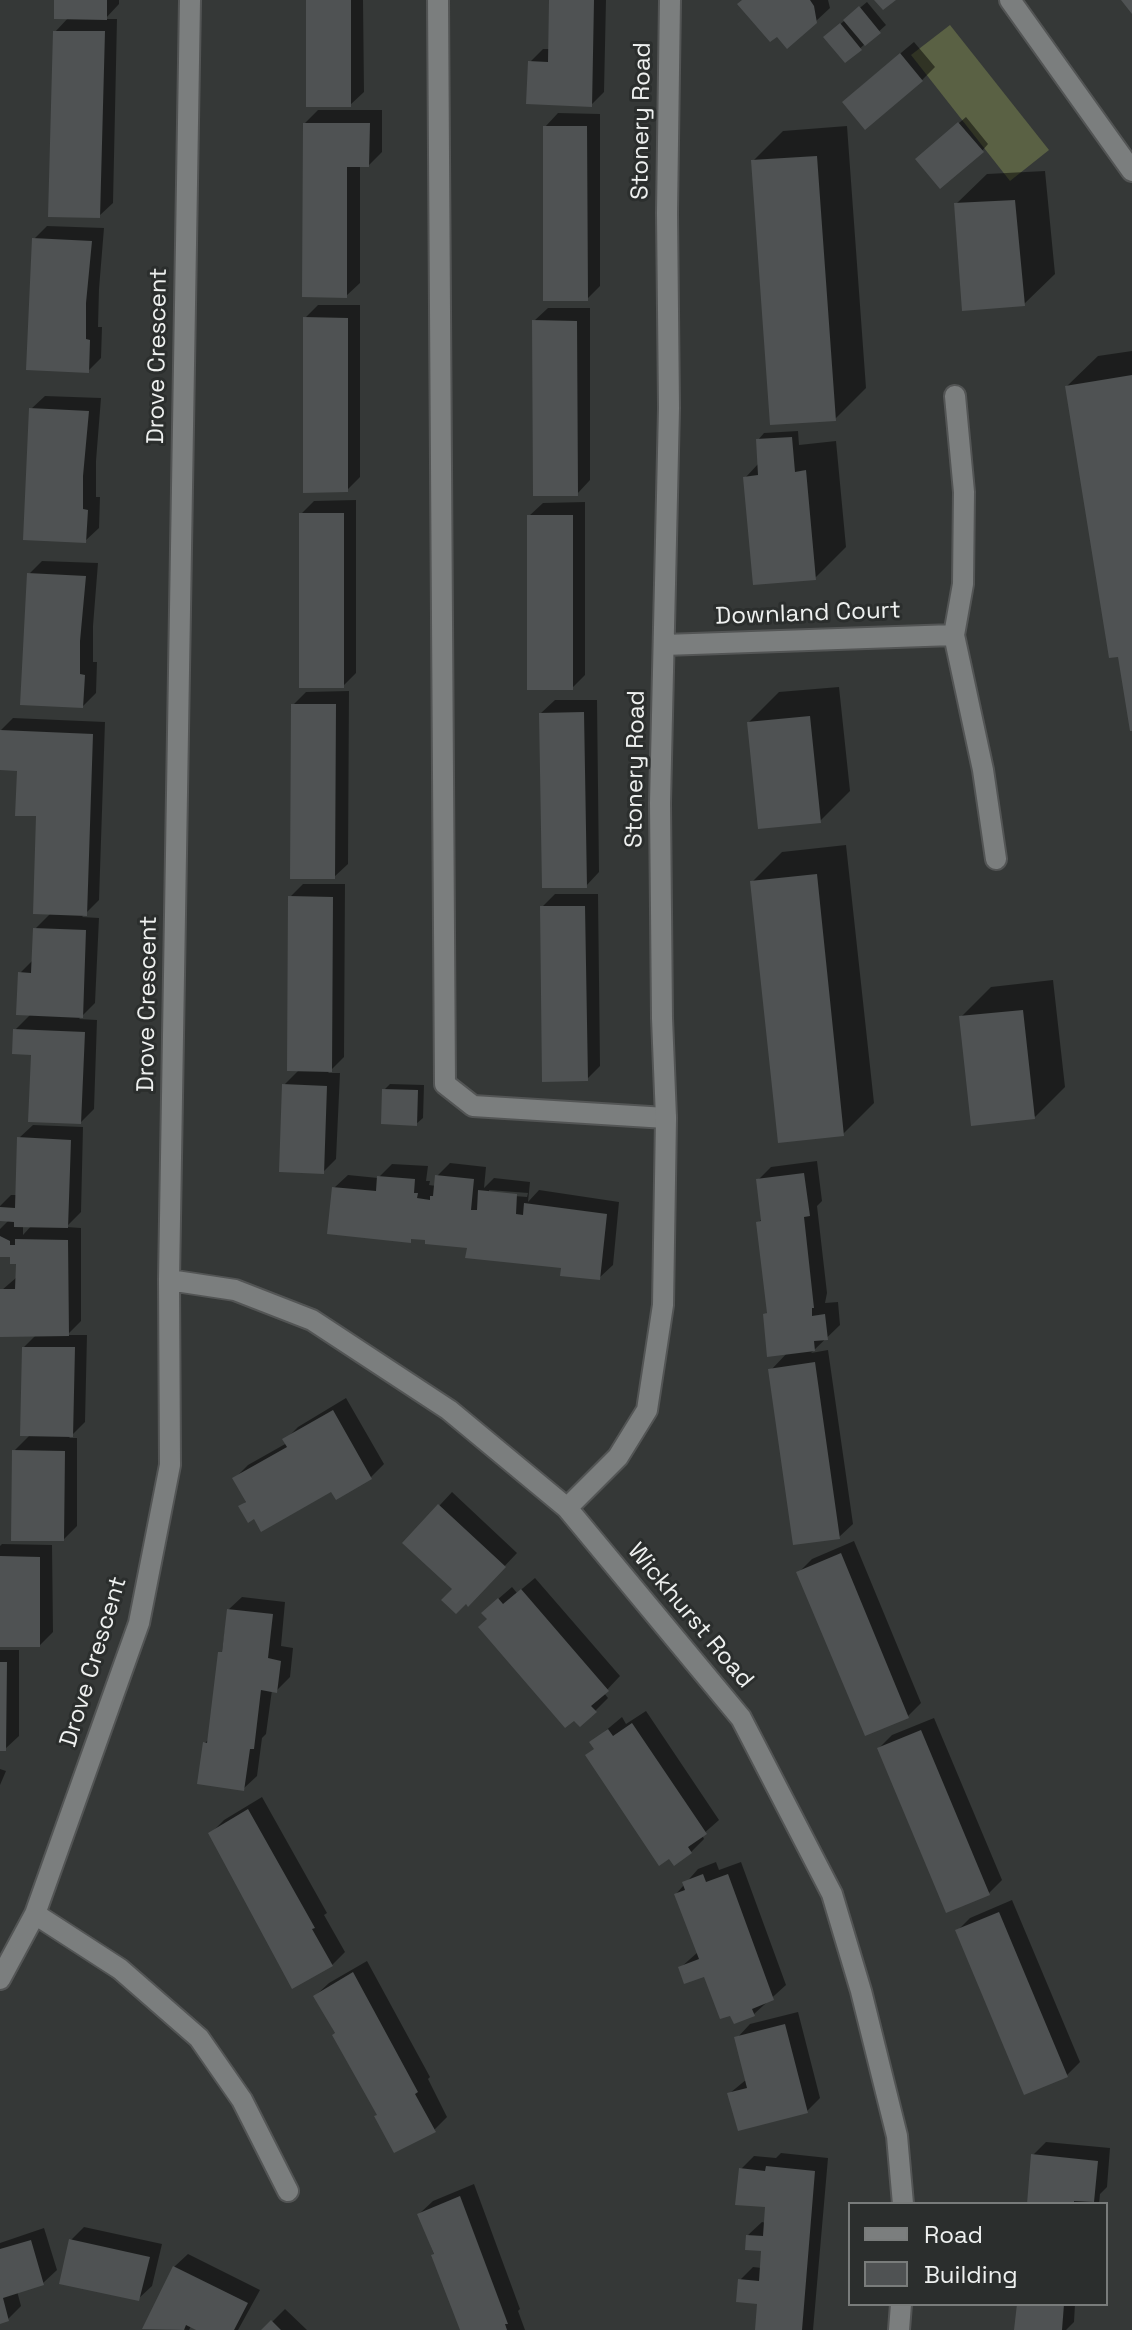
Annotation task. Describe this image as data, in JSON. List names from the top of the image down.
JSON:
{
  "streets": {
    "street": [
      "Stonery Road",
      "Drove Crescent",
      "Downland Court",
      "Wickhurst Road"
    ]
  },
  "crossings": [
    ["Stonery Road", "Downland Court"],
    ["Stonery Road", "Wickhurst Road"],
    ["Drove Crescent", "Wickhurst Road"]
  ],
  "legend": ["Road", "Building"]
}
